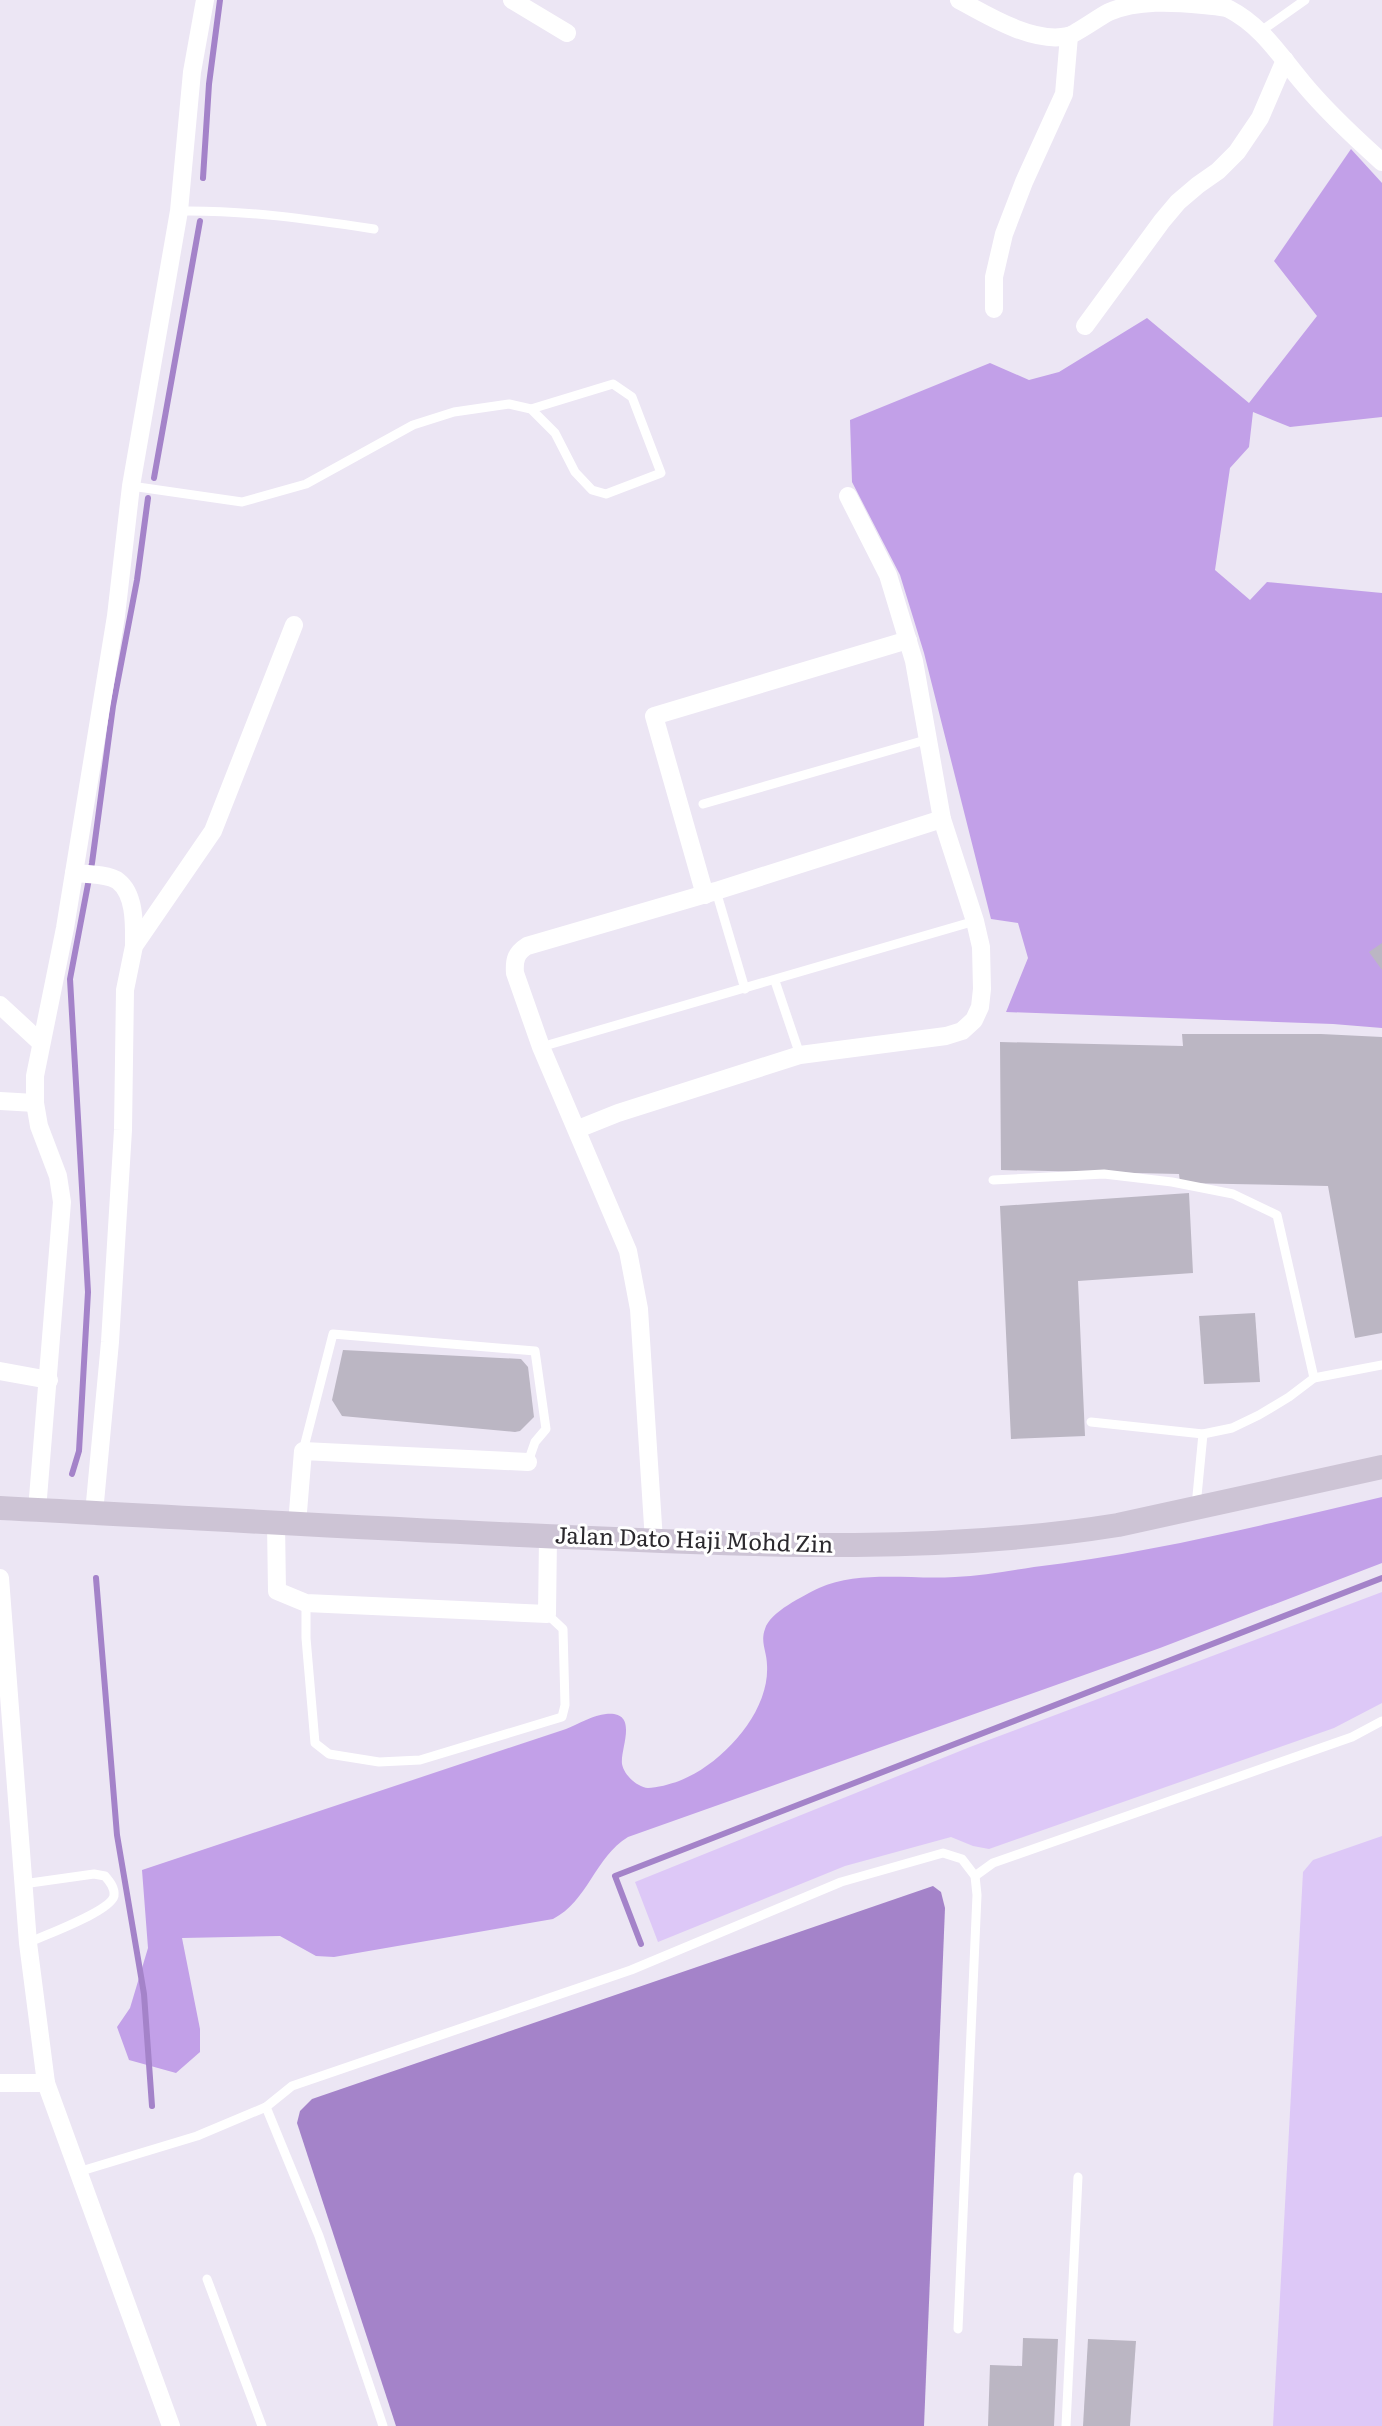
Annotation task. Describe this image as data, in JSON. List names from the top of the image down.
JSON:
{
  "streets": {
    "main road": ["Jalan Dato Haji Mohd Zin"]
  }
}
